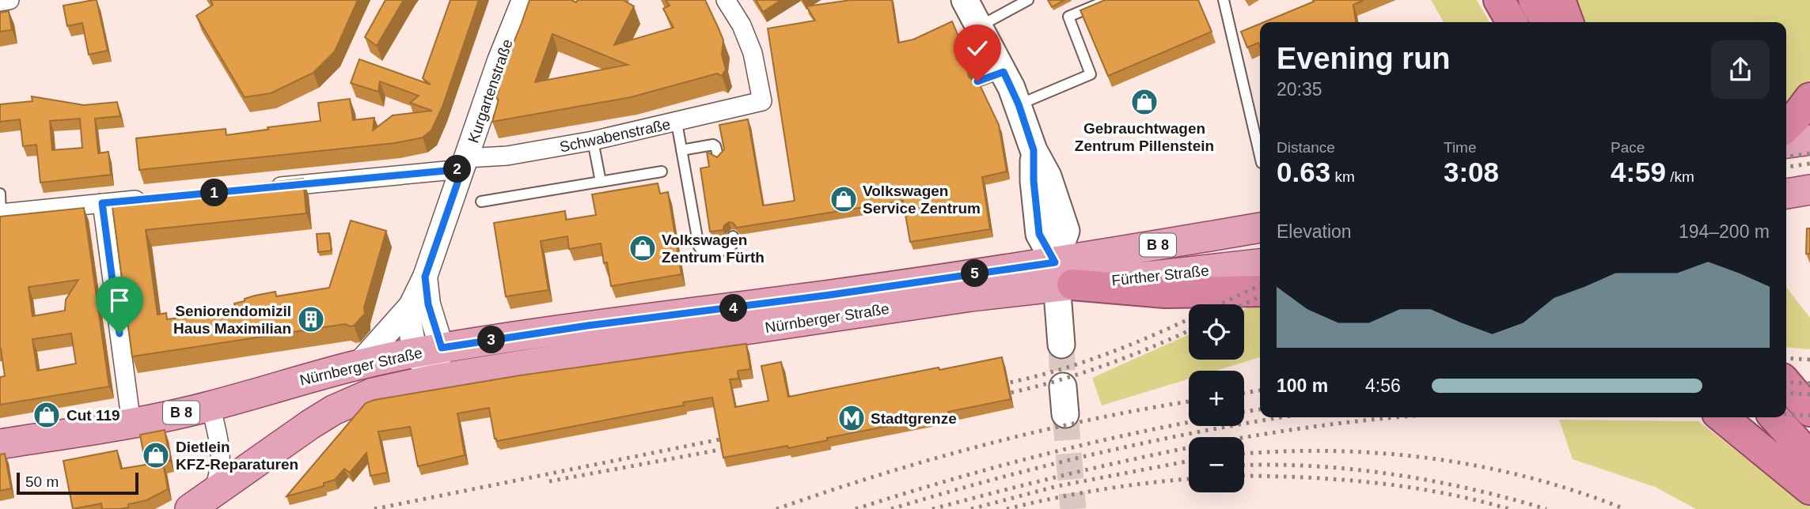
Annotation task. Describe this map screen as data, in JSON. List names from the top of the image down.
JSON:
{
  "streets": {
    "main road": ["B 8", "Fürther Straße", "Nürnberger Straße"],
    "street": ["Kurgartenstraße", "Schwabenstraße"]
  },
  "crossings": [
    ["Kurgartenstraße", "Schwabenstraße"],
    ["Kurgartenstraße", "B 8"],
    ["Kurgartenstraße", "Nürnberger Straße"],
    ["B 8", "Nürnberger Straße"],
    ["Fürther Straße", "Nürnberger Straße"]
  ],
  "places": {
    "shop": [
      "Gebrauchtwagen Zentrum Pillenstein",
      "Volkswagen Service Zentrum",
      "Volkswagen Zentrum Fürth",
      "Cut 119",
      "Dietlein KFZ-Reparaturen"
    ],
    "building": ["Seniorendomizil Haus Maximilian"],
    "metro station": ["Stadtgrenze"]
  },
  "scale_bar": "50 m",
  "page": {
    "heading": ["Evening run", "20:35"],
    "stats": [
      ["Distance", "0.63 km"],
      ["Time", "3:08"],
      ["Pace", "4:59 /km"]
    ],
    "pins": [
      "2",
      "1",
      "5",
      "4",
      "3"
    ],
    "chart": ["Elevation", "194–200 m"],
    "map_buttons": ["+", "−"],
    "list": [
      {
        "name": "100 m",
        "note": "4:56"
      }
    ],
    "scale": "50 m"
  }
}
